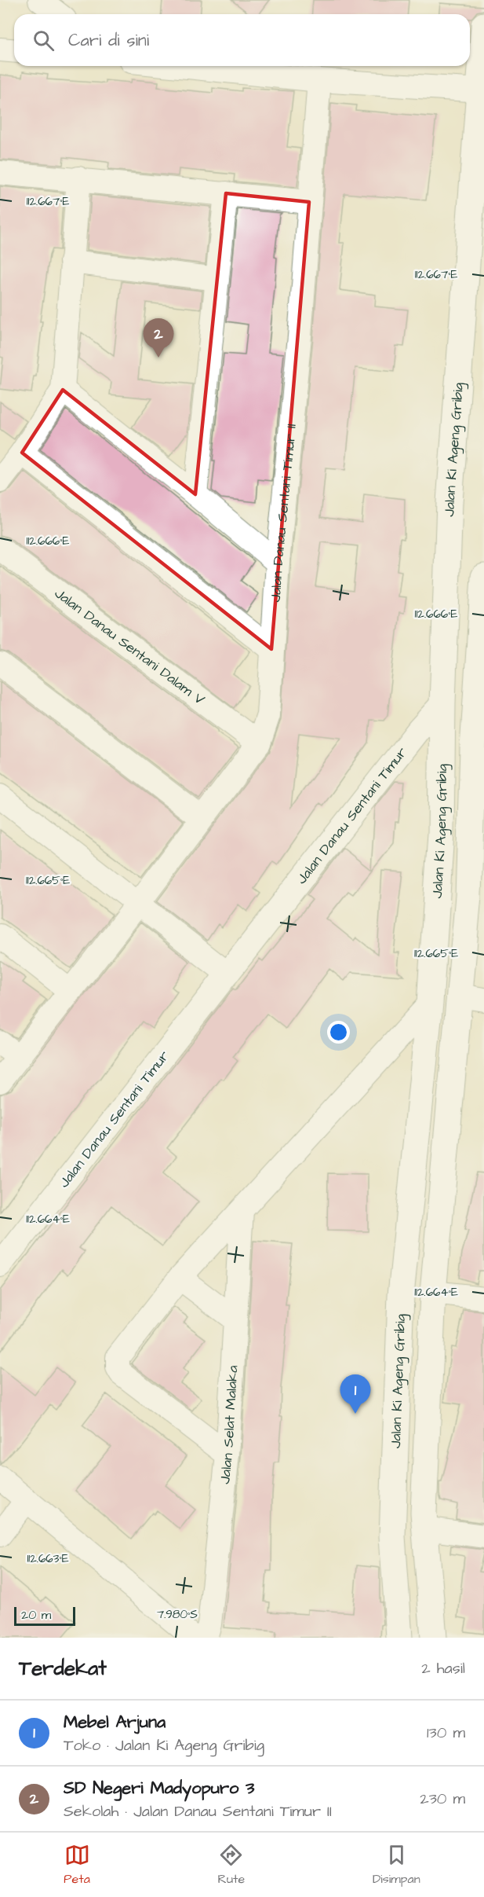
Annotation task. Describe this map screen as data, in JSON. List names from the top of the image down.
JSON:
{
  "streets": {
    "main road": ["Jalan Ki Ageng Gribig"],
    "street": [
      "Jalan Danau Sentani Timur II",
      "Jalan Danau Sentani Dalam V",
      "Jalan Danau Sentani Timur",
      "Jalan Selat Malaka"
    ]
  },
  "crossings": [
    ["Jalan Ki Ageng Gribig", "Jalan Danau Sentani Timur"],
    ["Jalan Danau Sentani Timur II", "Jalan Danau Sentani Dalam V"]
  ],
  "scale_bar": "20 m",
  "page": {
    "search": "Cari di sini",
    "pins": ["2", "1"],
    "scale": "20 m",
    "heading": ["Terdekat", "2 hasil"],
    "list": [
      {
        "mark": "1",
        "name": "Mebel Arjuna",
        "note": "Toko · Jalan Ki Ageng Gribig",
        "value": "130 m"
      },
      {
        "mark": "2",
        "name": "SD Negeri Madyopuro 3",
        "note": "Sekolah · Jalan Danau Sentani Timur II",
        "value": "230 m"
      }
    ],
    "nav": ["Peta", "Rute", "Disimpan"]
  },
  "coordinates": [
    "112.667°E",
    "112.666°E",
    "112.665°E",
    "112.664°E",
    "112.663°E",
    "7.980°S"
  ]
}
